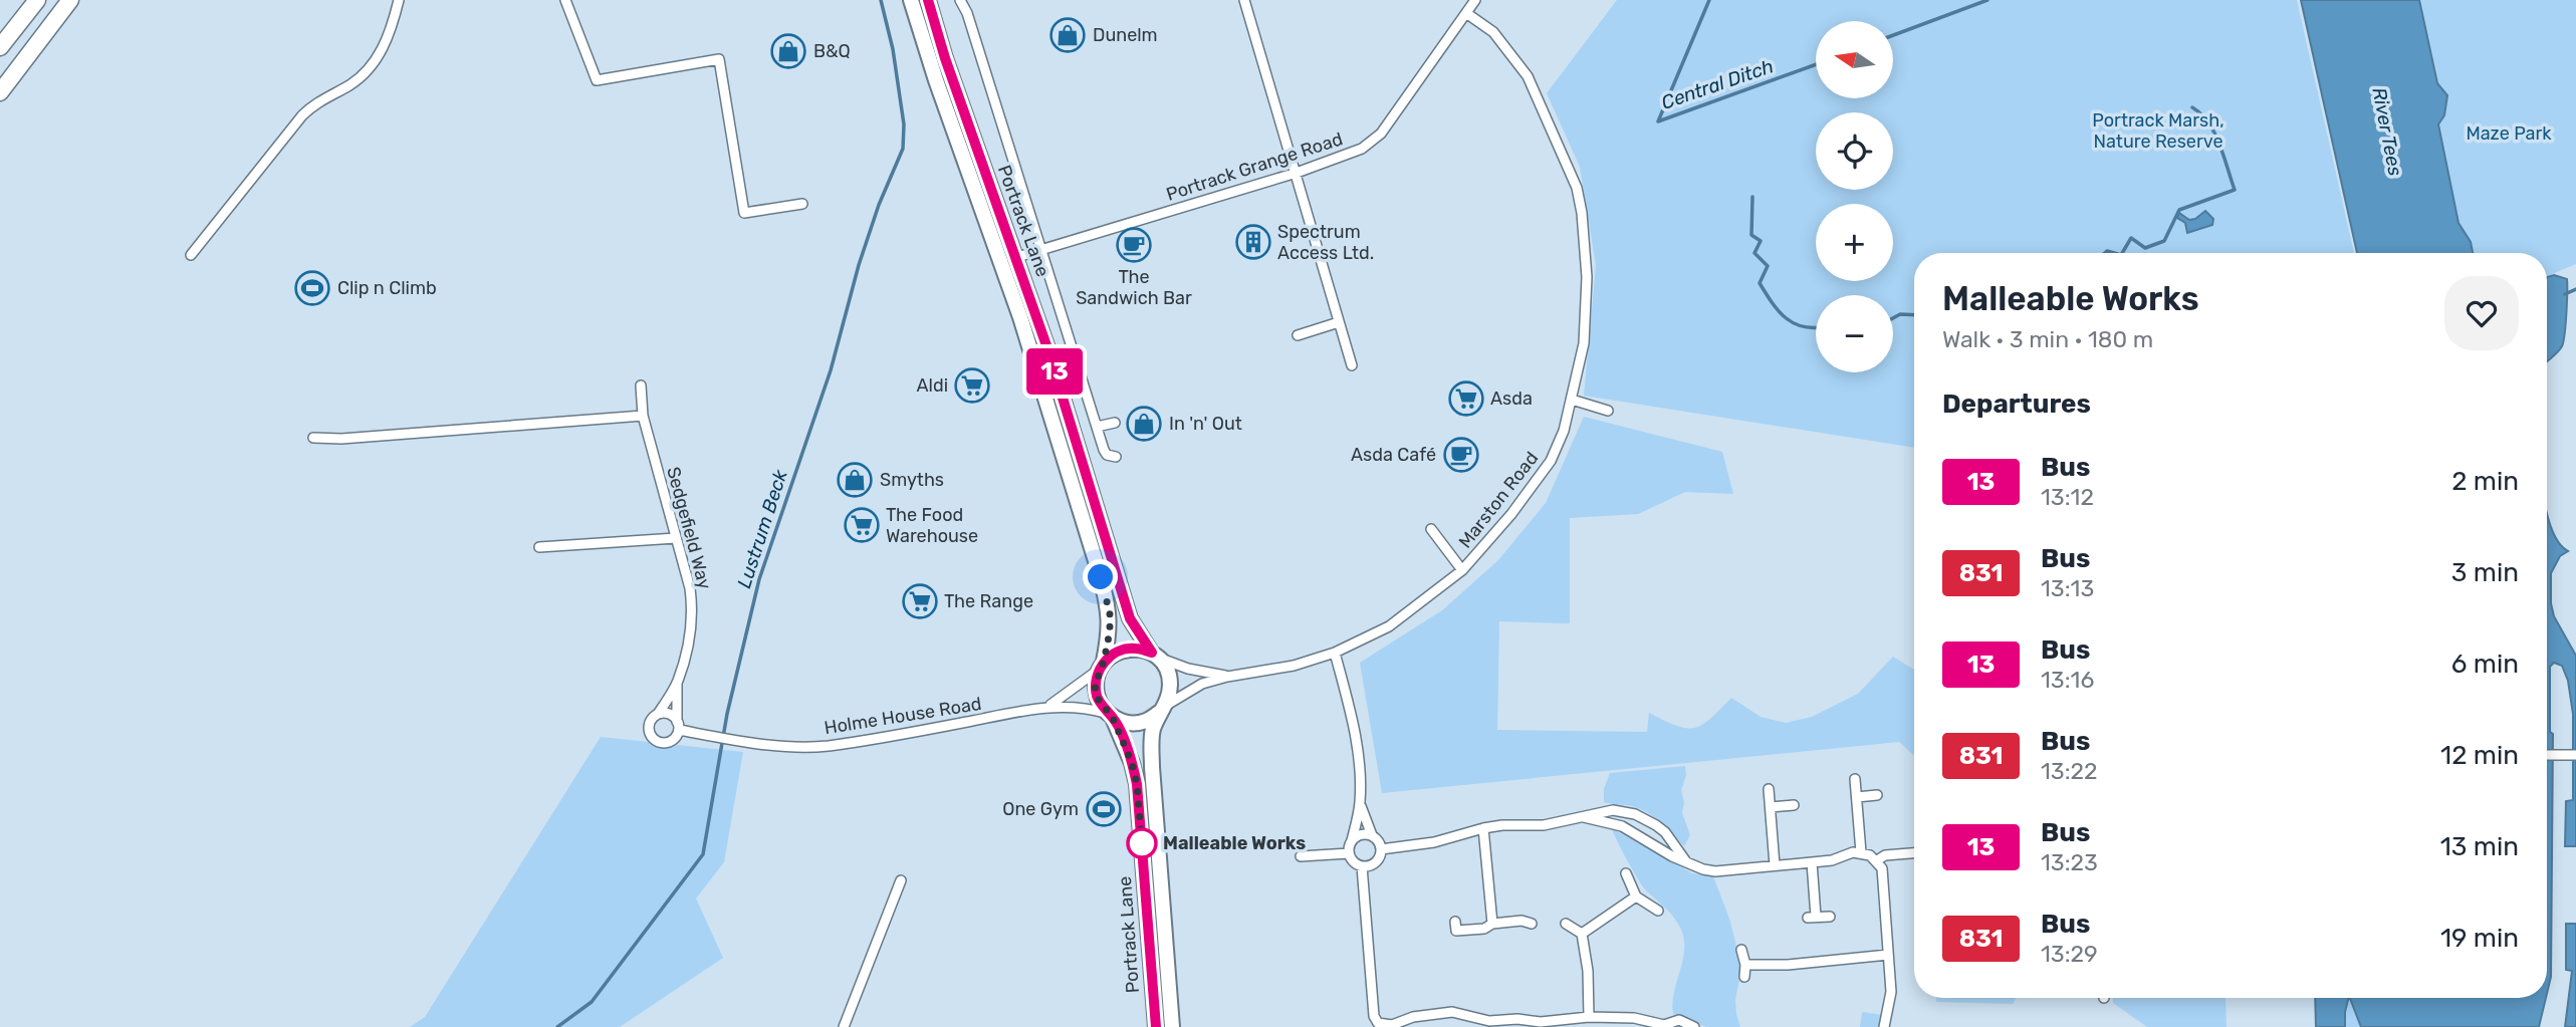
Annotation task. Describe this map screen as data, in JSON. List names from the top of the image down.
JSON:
{
  "streets": {
    "main road": ["Portrack Lane"],
    "street": [
      "Portrack Grange Road",
      "Marston Road",
      "Sedgefield Way",
      "Holme House Road"
    ]
  },
  "crossings": [
    ["Portrack Grange Road", "Portrack Lane"],
    ["Portrack Grange Road", "Marston Road"],
    ["Portrack Lane", "Marston Road"],
    ["Portrack Lane", "Holme House Road"],
    ["Marston Road", "Holme House Road"],
    ["Sedgefield Way", "Holme House Road"]
  ],
  "water": ["Central Ditch", "River Tees", "Lustrum Beck"],
  "parks": ["Portrack Marsh, Nature Reserve", "Maze Park"],
  "places": {
    "shop": [
      "Dunelm",
      "B&Q",
      "In 'n' Out",
      "Smyths"
    ],
    "building": ["Spectrum Access Ltd."],
    "cafe": ["The Sandwich Bar", "Asda Café"],
    "sports": ["Clip n Climb", "One Gym"],
    "supermarket": [
      "Aldi",
      "Asda",
      "The Food Warehouse",
      "The Range"
    ],
    "other": ["Malleable Works"]
  },
  "lines": ["bus line 13"],
  "north": "left",
  "page": {
    "on_map": "13",
    "map_buttons": ["+", "−"],
    "heading": [
      ["Malleable Works", "Walk · 3 min · 180 m"],
      "Departures"
    ],
    "list": [
      {
        "mark": "13",
        "name": "Bus",
        "note": "13:12",
        "value": "2 min"
      },
      {
        "mark": "831",
        "name": "Bus",
        "note": "13:13",
        "value": "3 min"
      },
      {
        "mark": "13",
        "name": "Bus",
        "note": "13:16",
        "value": "6 min"
      },
      {
        "mark": "831",
        "name": "Bus",
        "note": "13:22",
        "value": "12 min"
      },
      {
        "mark": "13",
        "name": "Bus",
        "note": "13:23",
        "value": "13 min"
      },
      {
        "mark": "831",
        "name": "Bus",
        "note": "13:29",
        "value": "19 min"
      }
    ]
  }
}
